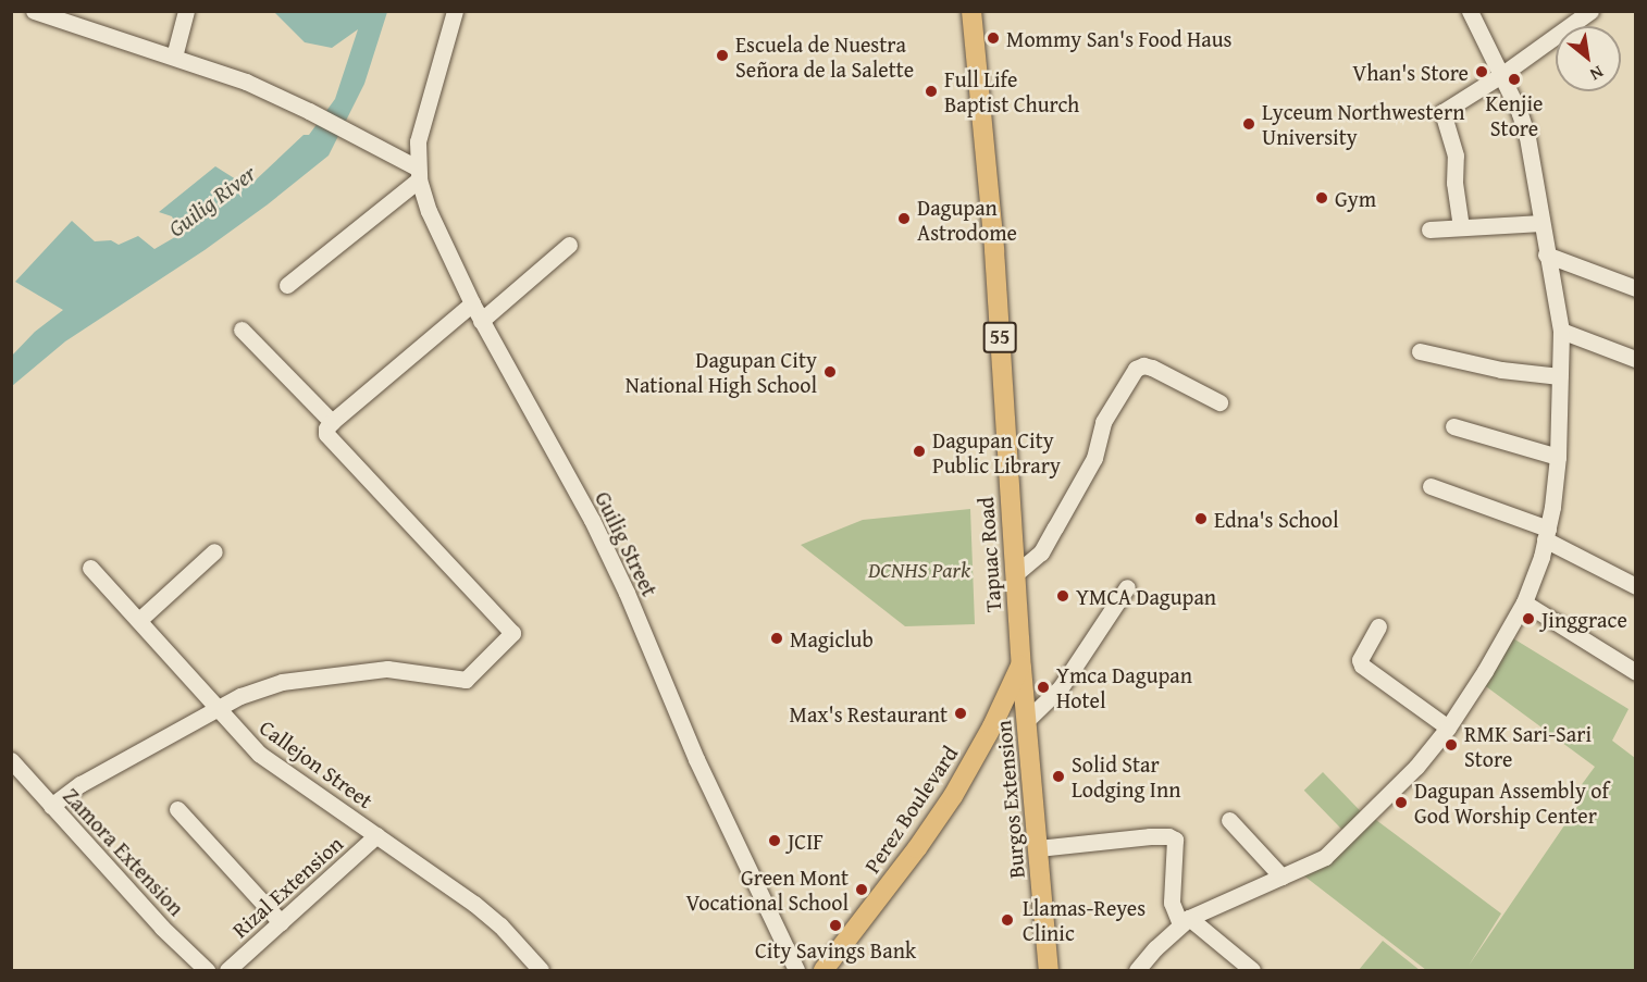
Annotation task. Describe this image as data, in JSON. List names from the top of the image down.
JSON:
{
  "streets": {
    "main road": [
      "55",
      "Tapuac Road",
      "Burgos Extension",
      "Perez Boulevard"
    ],
    "street": [
      "Guilig Street",
      "Callejon Street",
      "Zamora Extension",
      "Rizal Extension"
    ]
  },
  "crossings": [
    ["Tapuac Road", "Burgos Extension"],
    ["Tapuac Road", "Perez Boulevard"],
    ["Callejon Street", "Rizal Extension"],
    ["Burgos Extension", "Perez Boulevard"]
  ],
  "water": ["Guilig River"],
  "parks": ["DCNHS Park"],
  "places": [
    "Mommy San's Food Haus",
    "Escuela de Nuestra Señora de la Salette",
    "Vhan's Store",
    "Kenjie Store",
    "Full Life Baptist Church",
    "Lyceum Northwestern University",
    "Gym",
    "Dagupan Astrodome",
    "Dagupan City National High School",
    "Dagupan City Public Library",
    "Edna's School",
    "YMCA Dagupan",
    "Jinggrace",
    "Magiclub",
    "Ymca Dagupan Hotel",
    "Max's Restaurant",
    "RMK Sari-Sari Store",
    "Solid Star Lodging Inn",
    "Dagupan Assembly of God Worship Center",
    "JCIF",
    "Green Mont Vocational School",
    "Llamas-Reyes Clinic",
    "City Savings Bank"
  ],
  "north": "bottom right"
}
